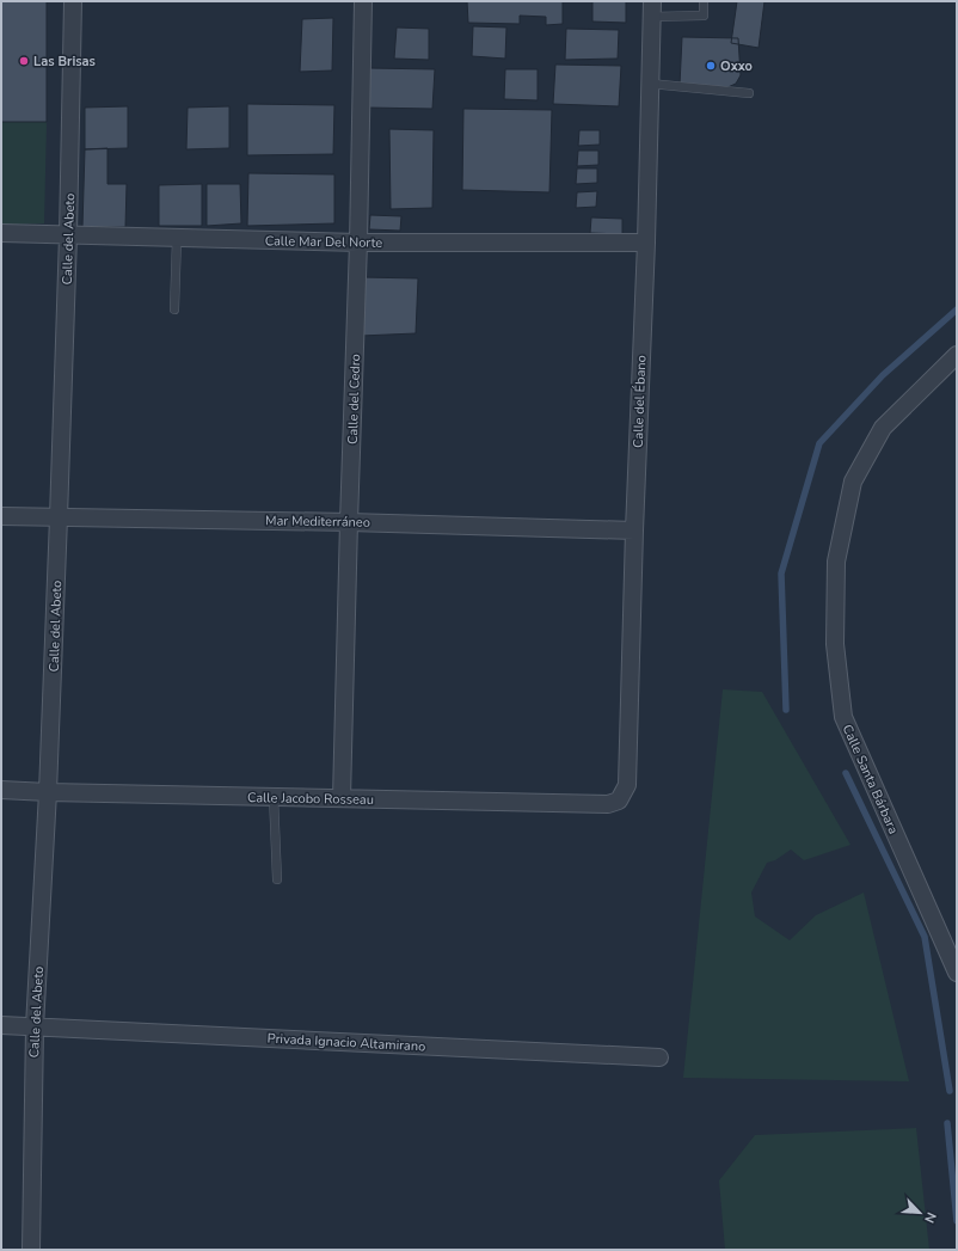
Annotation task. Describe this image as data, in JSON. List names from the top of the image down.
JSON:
{
  "streets": {
    "street": [
      "Calle del Abeto",
      "Calle Mar Del Norte",
      "Calle del Cedro",
      "Calle del Ébano",
      "Mar Mediterráneo",
      "Calle Santa Bárbara",
      "Calle Jacobo Rosseau",
      "Privada Ignacio Altamirano"
    ]
  },
  "crossings": [
    ["Calle del Abeto", "Calle Mar Del Norte"],
    ["Calle del Abeto", "Mar Mediterráneo"],
    ["Calle del Abeto", "Calle Jacobo Rosseau"],
    ["Calle del Abeto", "Privada Ignacio Altamirano"],
    ["Calle Mar Del Norte", "Calle del Cedro"],
    ["Calle Mar Del Norte", "Calle del Ébano"],
    ["Calle del Cedro", "Mar Mediterráneo"],
    ["Calle del Cedro", "Calle Jacobo Rosseau"],
    ["Calle del Ébano", "Mar Mediterráneo"],
    ["Calle del Ébano", "Calle Jacobo Rosseau"]
  ],
  "places": ["Las Brisas", "Oxxo"],
  "north": "bottom right"
}
